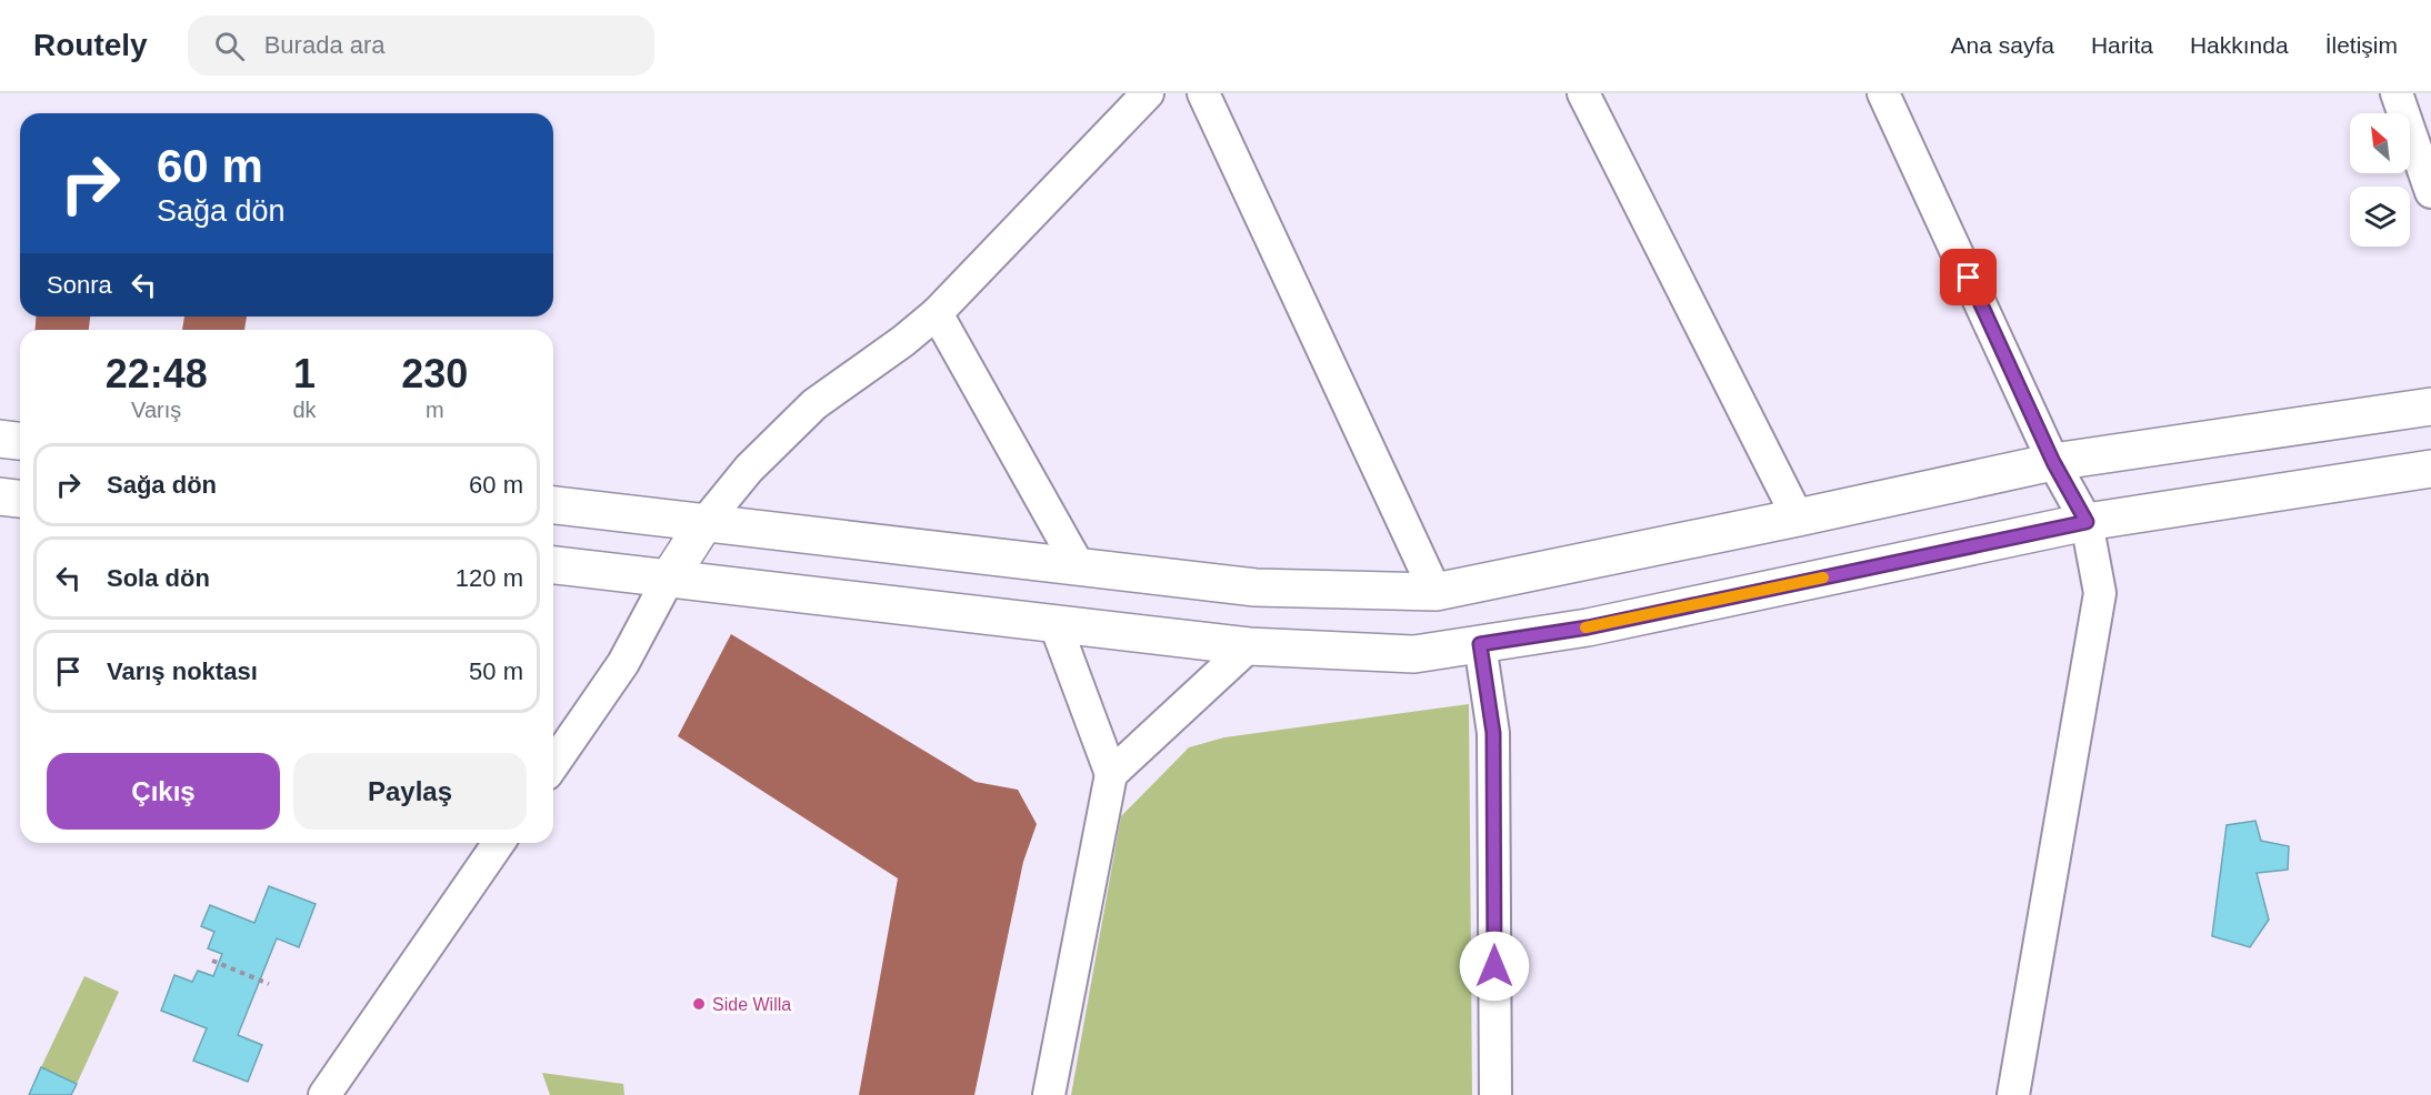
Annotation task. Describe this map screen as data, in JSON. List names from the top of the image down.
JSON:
{
  "places": ["Side Willa"],
  "north": "top left",
  "page": {
    "header": "Routely",
    "search": "Burada ara",
    "nav": [
      "Ana sayfa",
      "Harita",
      "Hakkında",
      "İletişim"
    ],
    "turn": ["60 m", "Sağa dön"],
    "then": "Sonra",
    "eta": [
      "22:48",
      "Varış",
      "1",
      "dk",
      "230",
      "m"
    ],
    "list": [
      {
        "name": "Sağa dön",
        "value": "60 m"
      },
      {
        "name": "Sola dön",
        "value": "120 m"
      },
      {
        "name": "Varış noktası",
        "value": "50 m"
      }
    ],
    "buttons": ["Çıkış", "Paylaş"]
  }
}
